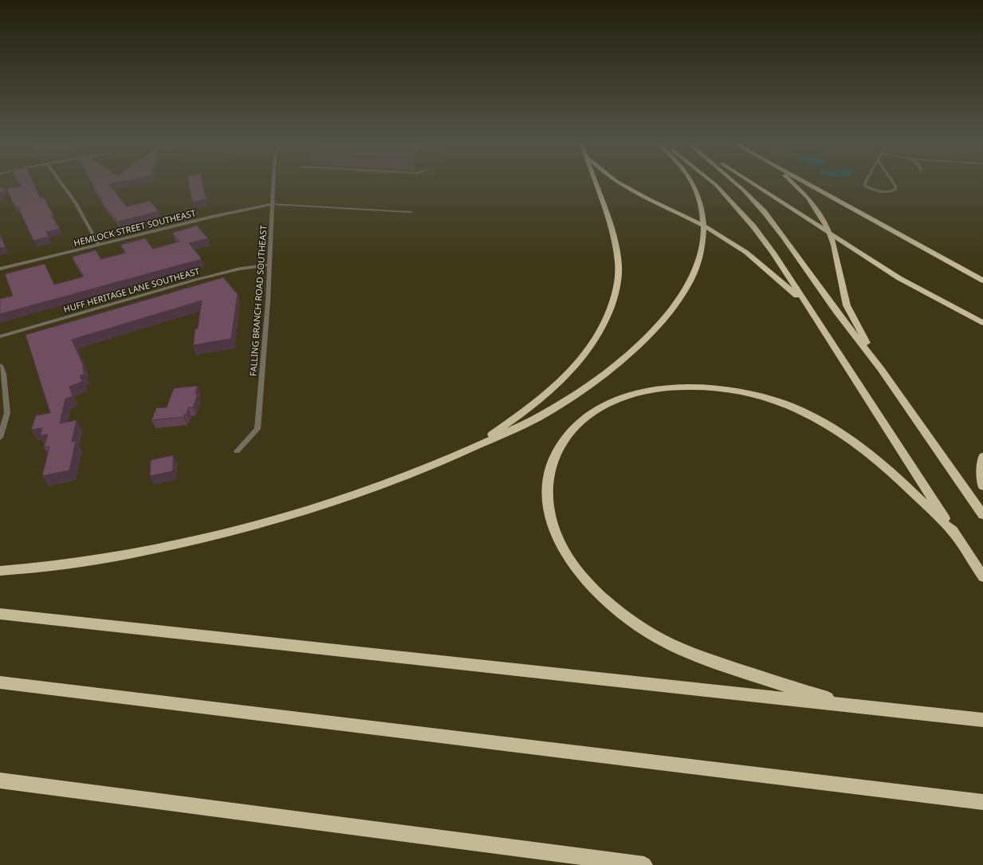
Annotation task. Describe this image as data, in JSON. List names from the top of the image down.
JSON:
{
  "streets": {
    "street": ["HEMLOCK STREET SOUTHEAST", "HUFF HERITAGE LANE SOUTHEAST", "FALLING BRANCH ROAD SOUTHEAST"]
  },
  "crossings": [
    ["HEMLOCK STREET SOUTHEAST", "FALLING BRANCH ROAD SOUTHEAST"],
    ["HUFF HERITAGE LANE SOUTHEAST", "FALLING BRANCH ROAD SOUTHEAST"]
  ]
}
